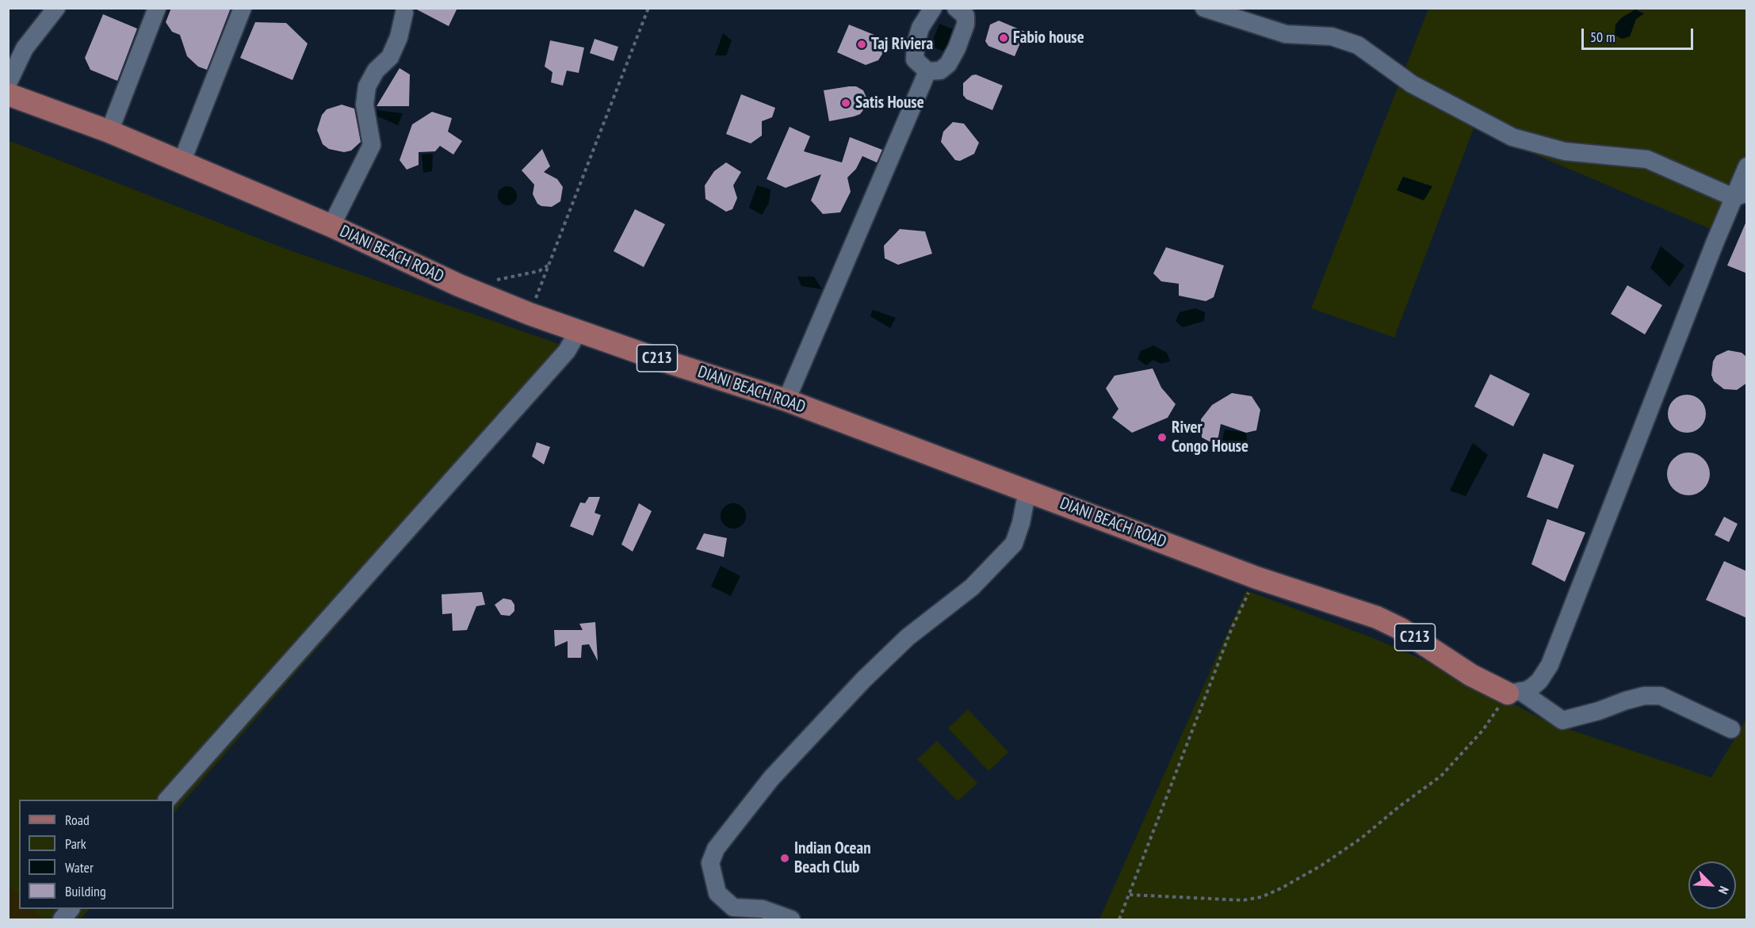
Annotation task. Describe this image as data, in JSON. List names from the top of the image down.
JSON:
{
  "streets": {
    "main road": ["DIANI BEACH ROAD", "C213"]
  },
  "places": [
    "Fabio house",
    "Taj Riviera",
    "Satis House",
    "River Congo House",
    "Indian Ocean Beach Club"
  ],
  "legend": [
    "Road",
    "Park",
    "Water",
    "Building"
  ],
  "scale_bar": "50 m",
  "north": "bottom right"
}
